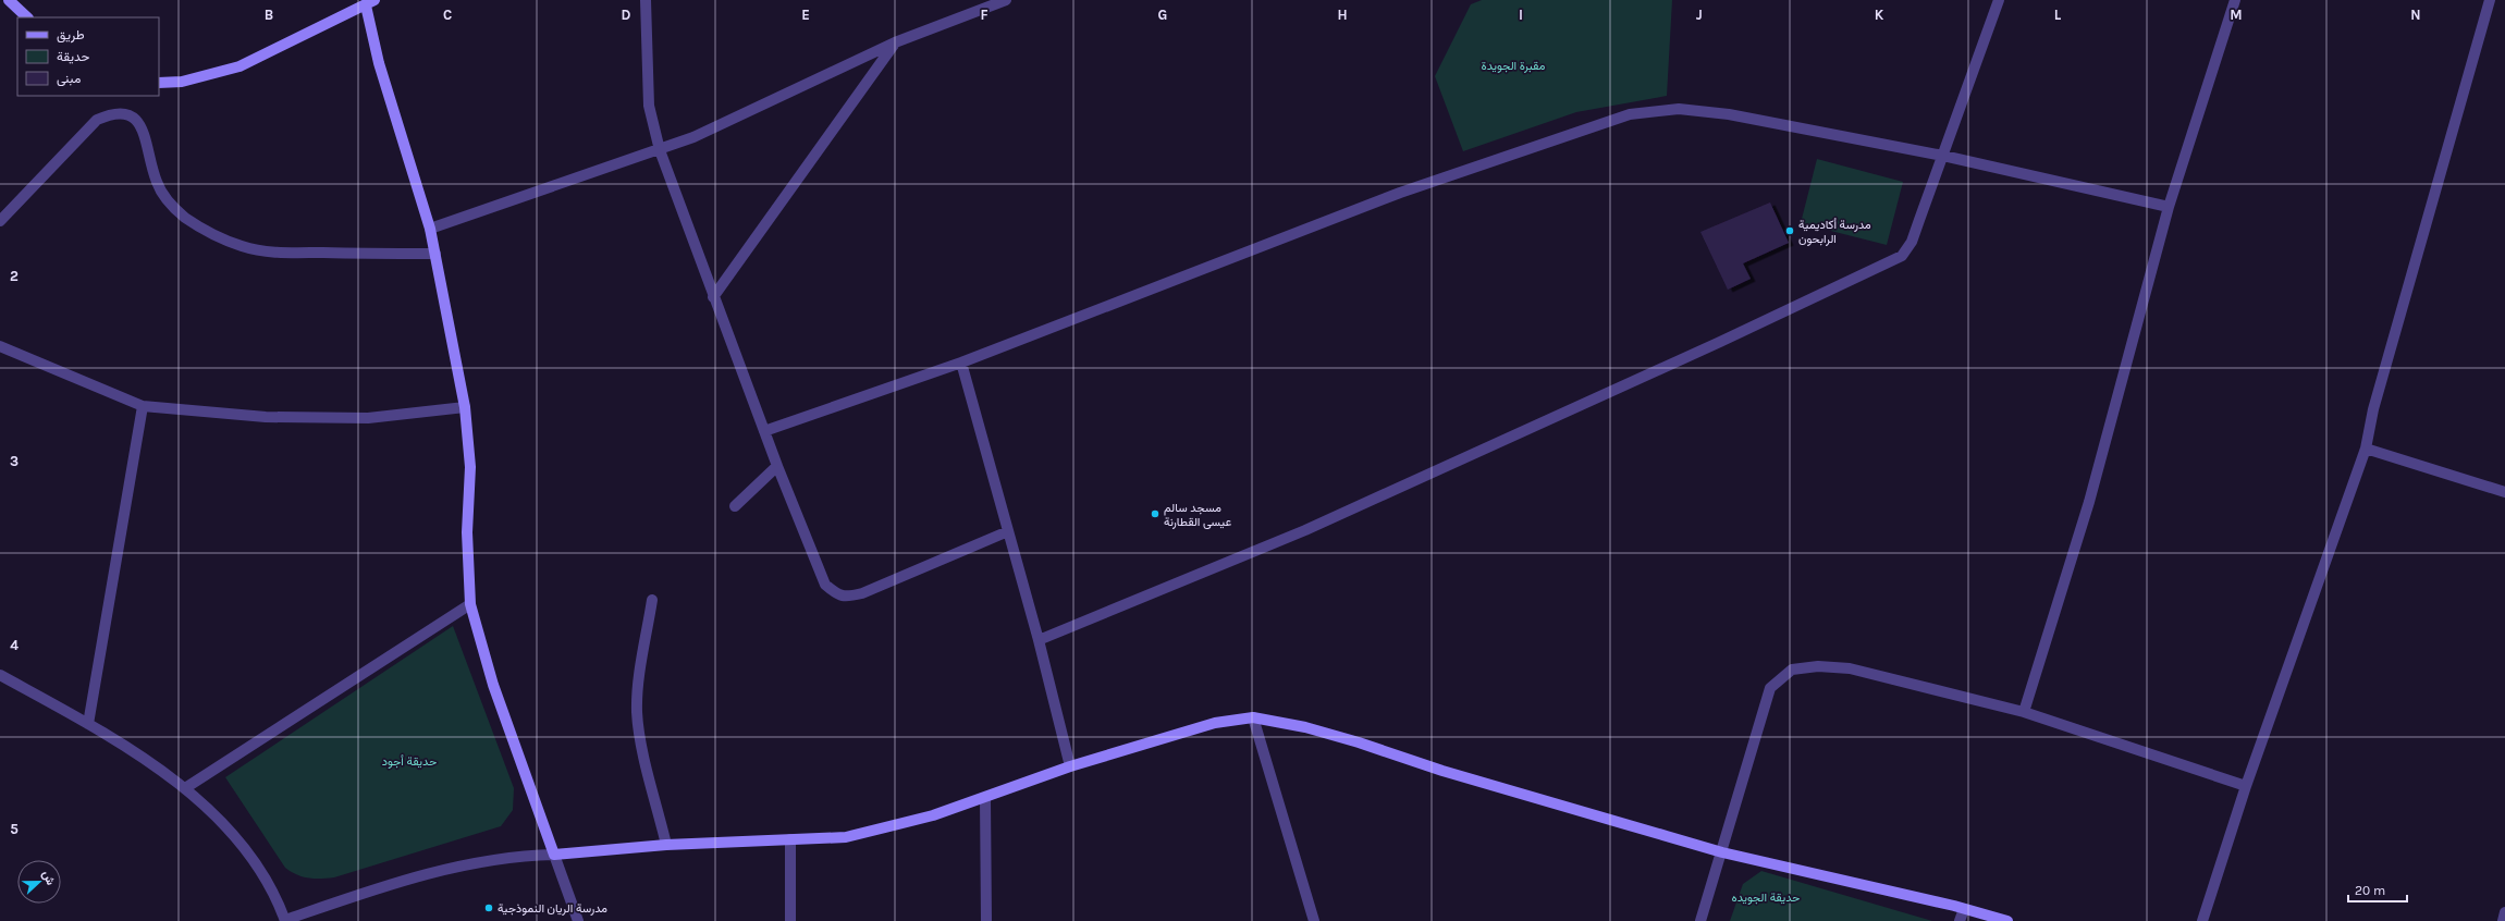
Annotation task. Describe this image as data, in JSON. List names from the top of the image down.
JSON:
{
  "parks": ["مقبرة الجويدة", "حديقة أجود", "حديقة الجويده"],
  "places": ["مدرسة أكاديمية الرابحون", "مسجد سالم عيسى القطارنة", "مدرسة الريان النموذجية"],
  "legend": ["طريق", "حديقة", "مبنى"],
  "scale_bar": "20 m",
  "north": "right",
  "grid": {
    "columns": [
      "B",
      "C",
      "D",
      "E",
      "F",
      "G",
      "H",
      "I",
      "J",
      "K",
      "L",
      "M",
      "N"
    ],
    "rows": [
      "2",
      "3",
      "4",
      "5"
    ]
  }
}
